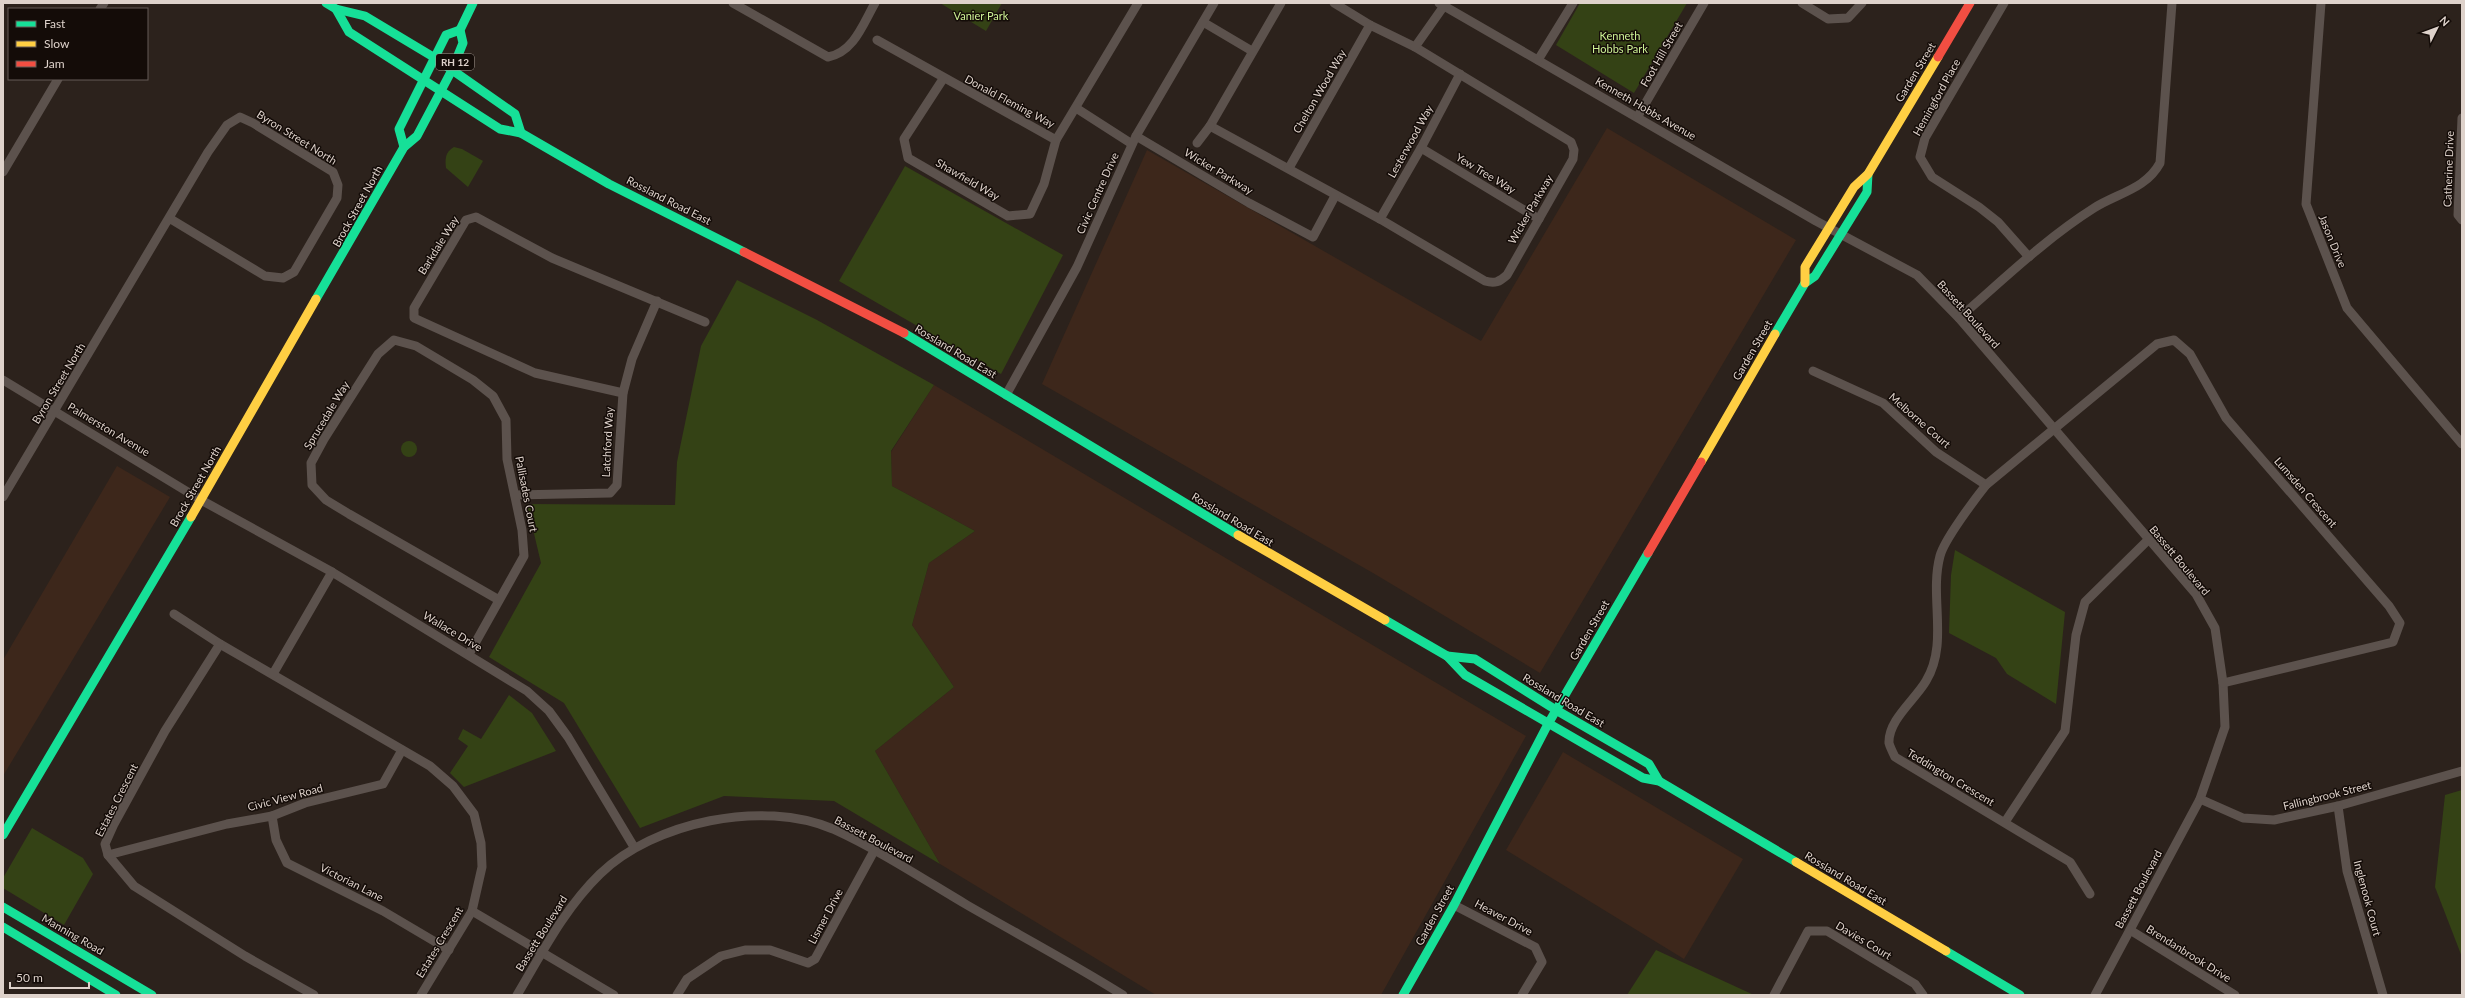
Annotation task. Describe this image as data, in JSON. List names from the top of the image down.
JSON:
{
  "streets": {
    "main road": [
      "RH 12",
      "Garden Street",
      "Rossland Road East",
      "Brock Street North",
      "Manning Road"
    ],
    "street": [
      "Foot Hill Street",
      "Chelton Wood Way",
      "Hemingford Place",
      "Donald Fleming Way",
      "Kenneth Hobbs Avenue",
      "Byron Street North",
      "Lesterwood Way",
      "Catherine Drive",
      "Wicker Parkway",
      "Yew Tree Way",
      "Shawfield Way",
      "Civic Centre Drive",
      "Jason Drive",
      "Barkdale Way",
      "Bassett Boulevard",
      "Sprucedale Way",
      "Melborne Court",
      "Palmerston Avenue",
      "Latchford Way",
      "Lumsden Crescent",
      "Pallisades Court",
      "Wallace Drive",
      "Teddington Crescent",
      "Fallingbrook Street",
      "Civic View Road",
      "Estates Crescent",
      "Victorian Lane",
      "Inglenook Court",
      "Lismer Drive",
      "Heaver Drive",
      "Davies Court",
      "Brendanbrook Drive"
    ]
  },
  "crossings": [
    ["Foot Hill Street", "Kenneth Hobbs Avenue"],
    ["RH 12", "Rossland Road East"],
    ["RH 12", "Brock Street North"],
    ["Garden Street", "Kenneth Hobbs Avenue"],
    ["Garden Street", "Rossland Road East"],
    ["Garden Street", "Bassett Boulevard"],
    ["Garden Street", "Heaver Drive"],
    ["Chelton Wood Way", "Wicker Parkway"],
    ["Donald Fleming Way", "Shawfield Way"],
    ["Kenneth Hobbs Avenue", "Bassett Boulevard"],
    ["Byron Street North", "Palmerston Avenue"],
    ["Lesterwood Way", "Wicker Parkway"],
    ["Lesterwood Way", "Yew Tree Way"],
    ["Wicker Parkway", "Yew Tree Way"],
    ["Wicker Parkway", "Civic Centre Drive"],
    ["Civic Centre Drive", "Rossland Road East"],
    ["Rossland Road East", "Brock Street North"],
    ["Brock Street North", "Palmerston Avenue"],
    ["Brock Street North", "Wallace Drive"],
    ["Barkdale Way", "Latchford Way"],
    ["Bassett Boulevard", "Lumsden Crescent"],
    ["Bassett Boulevard", "Wallace Drive"],
    ["Bassett Boulevard", "Teddington Crescent"],
    ["Bassett Boulevard", "Fallingbrook Street"],
    ["Bassett Boulevard", "Lismer Drive"],
    ["Bassett Boulevard", "Brendanbrook Drive"],
    ["Sprucedale Way", "Pallisades Court"],
    ["Melborne Court", "Teddington Crescent"],
    ["Palmerston Avenue", "Wallace Drive"],
    ["Latchford Way", "Pallisades Court"],
    ["Lumsden Crescent", "Teddington Crescent"],
    ["Pallisades Court", "Wallace Drive"],
    ["Fallingbrook Street", "Inglenook Court"],
    ["Civic View Road", "Estates Crescent"],
    ["Civic View Road", "Victorian Lane"],
    ["Estates Crescent", "Victorian Lane"]
  ],
  "parks": ["Vanier Park", "Kenneth Hobbs Park"],
  "legend": ["Fast", "Slow", "Jam"],
  "scale_bar": "50 m",
  "north": "top right"
}
